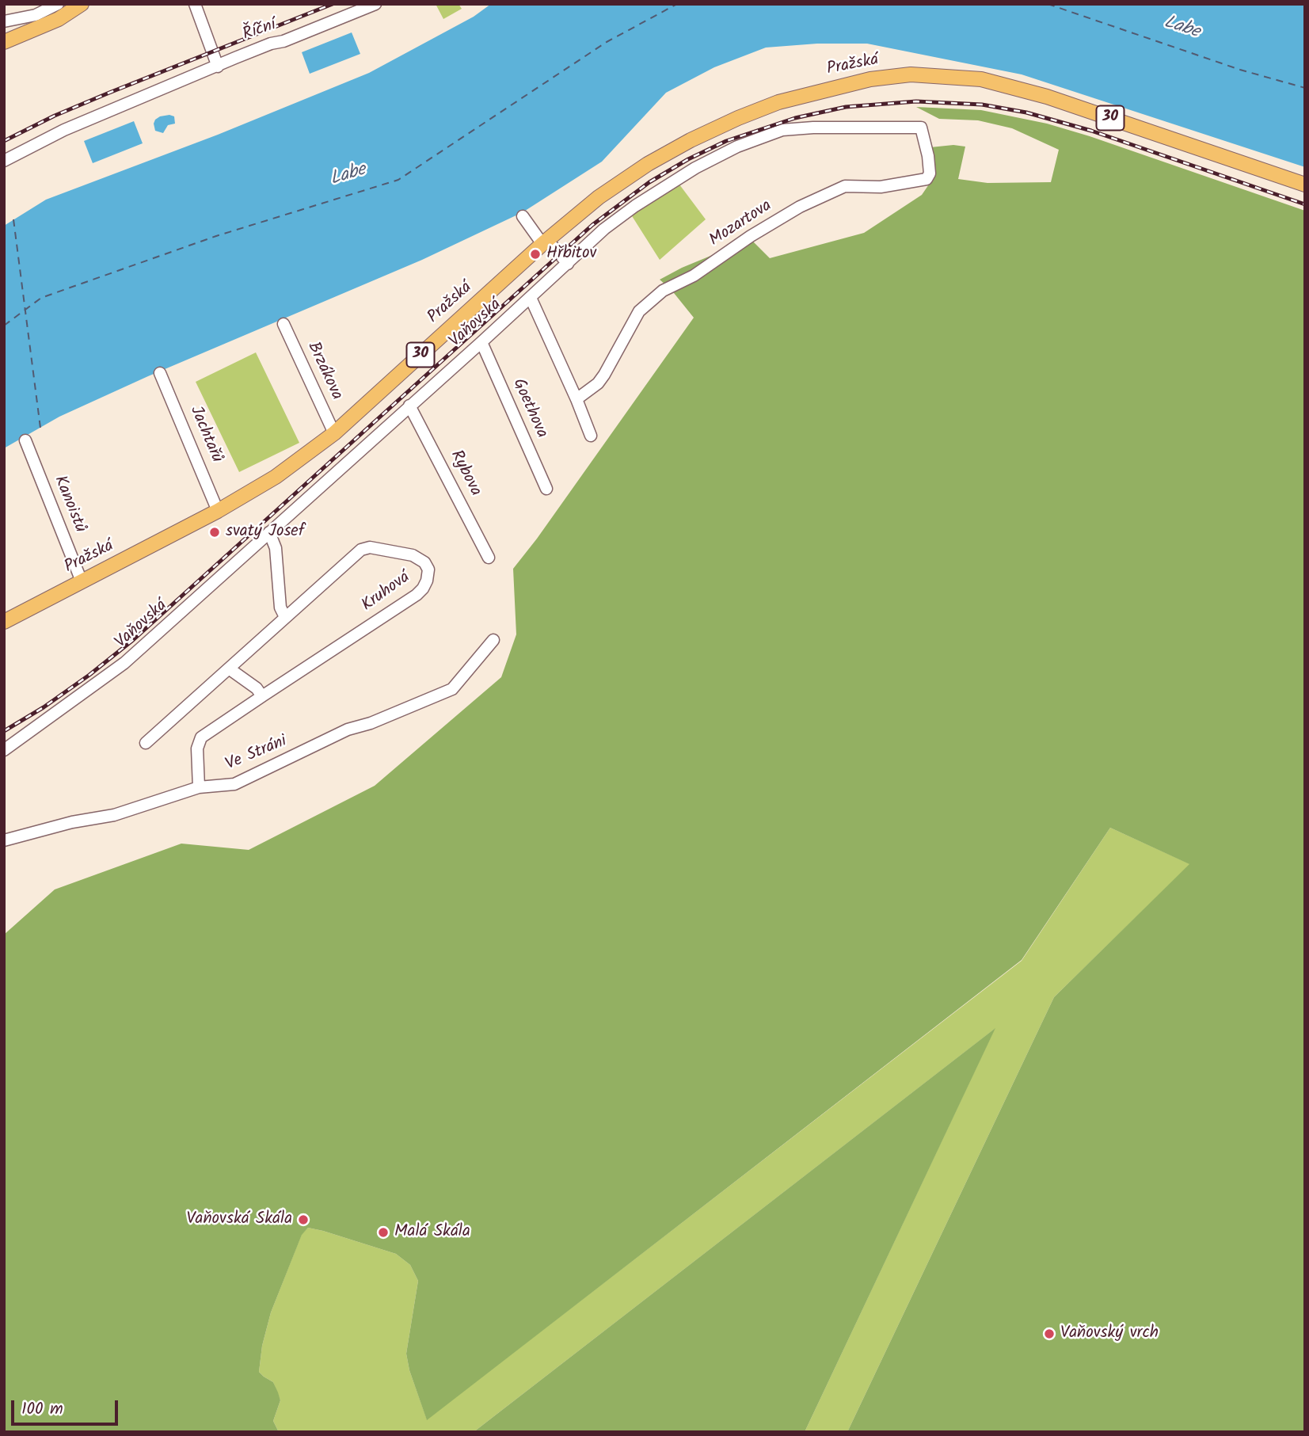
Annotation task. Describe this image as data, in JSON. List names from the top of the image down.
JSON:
{
  "streets": {
    "main road": ["Pražská", "30"],
    "street": [
      "Říční",
      "Mozartova",
      "Vaňovská",
      "Brzákova",
      "Goethova",
      "Jachtařů",
      "Rybova",
      "Kanoistů",
      "Kruhová",
      "Ve Stráni"
    ]
  },
  "crossings": [
    ["Pražská", "Brzákova"],
    ["Pražská", "Jachtařů"],
    ["Pražská", "Kanoistů"],
    ["Mozartova", "Vaňovská"],
    ["Vaňovská", "Goethova"],
    ["Vaňovská", "Rybova"],
    ["Kruhová", "Ve Stráni"]
  ],
  "water": ["Labe"],
  "places": [
    "Hřbitov",
    "svatý Josef",
    "Vaňovská Skála",
    "Malá Skála",
    "Vaňovský vrch"
  ],
  "scale_bar": "100 m"
}
